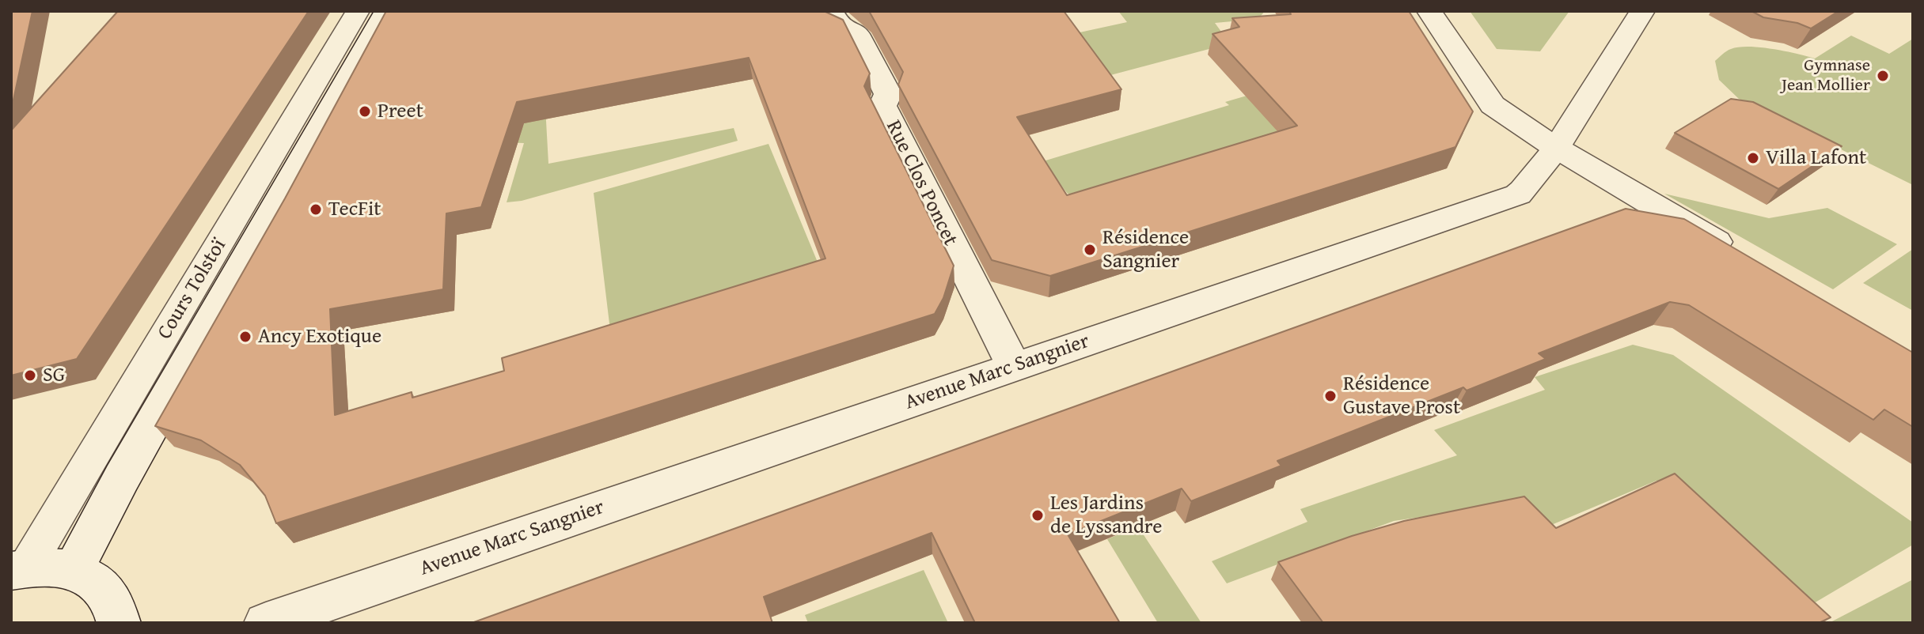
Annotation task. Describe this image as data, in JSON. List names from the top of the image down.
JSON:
{
  "streets": {
    "street": ["Rue Clos Poncet", "Cours Tolstoï", "Avenue Marc Sangnier"]
  },
  "crossings": [
    ["Rue Clos Poncet", "Avenue Marc Sangnier"]
  ],
  "places": [
    "Gymnase Jean Mollier",
    "Preet",
    "Villa Lafont",
    "TecFit",
    "Résidence Sangnier",
    "Ancy Exotique",
    "SG",
    "Résidence Gustave Prost",
    "Les Jardins de Lyssandre"
  ]
}
